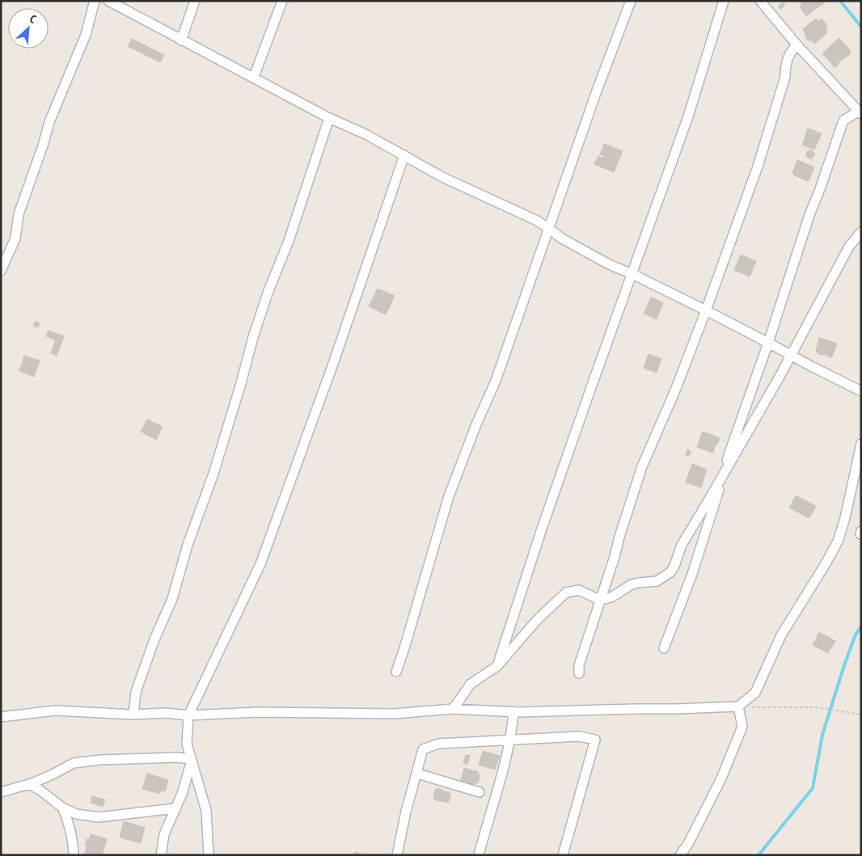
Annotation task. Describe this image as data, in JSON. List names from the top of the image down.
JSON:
{
  "north": "top right"
}
